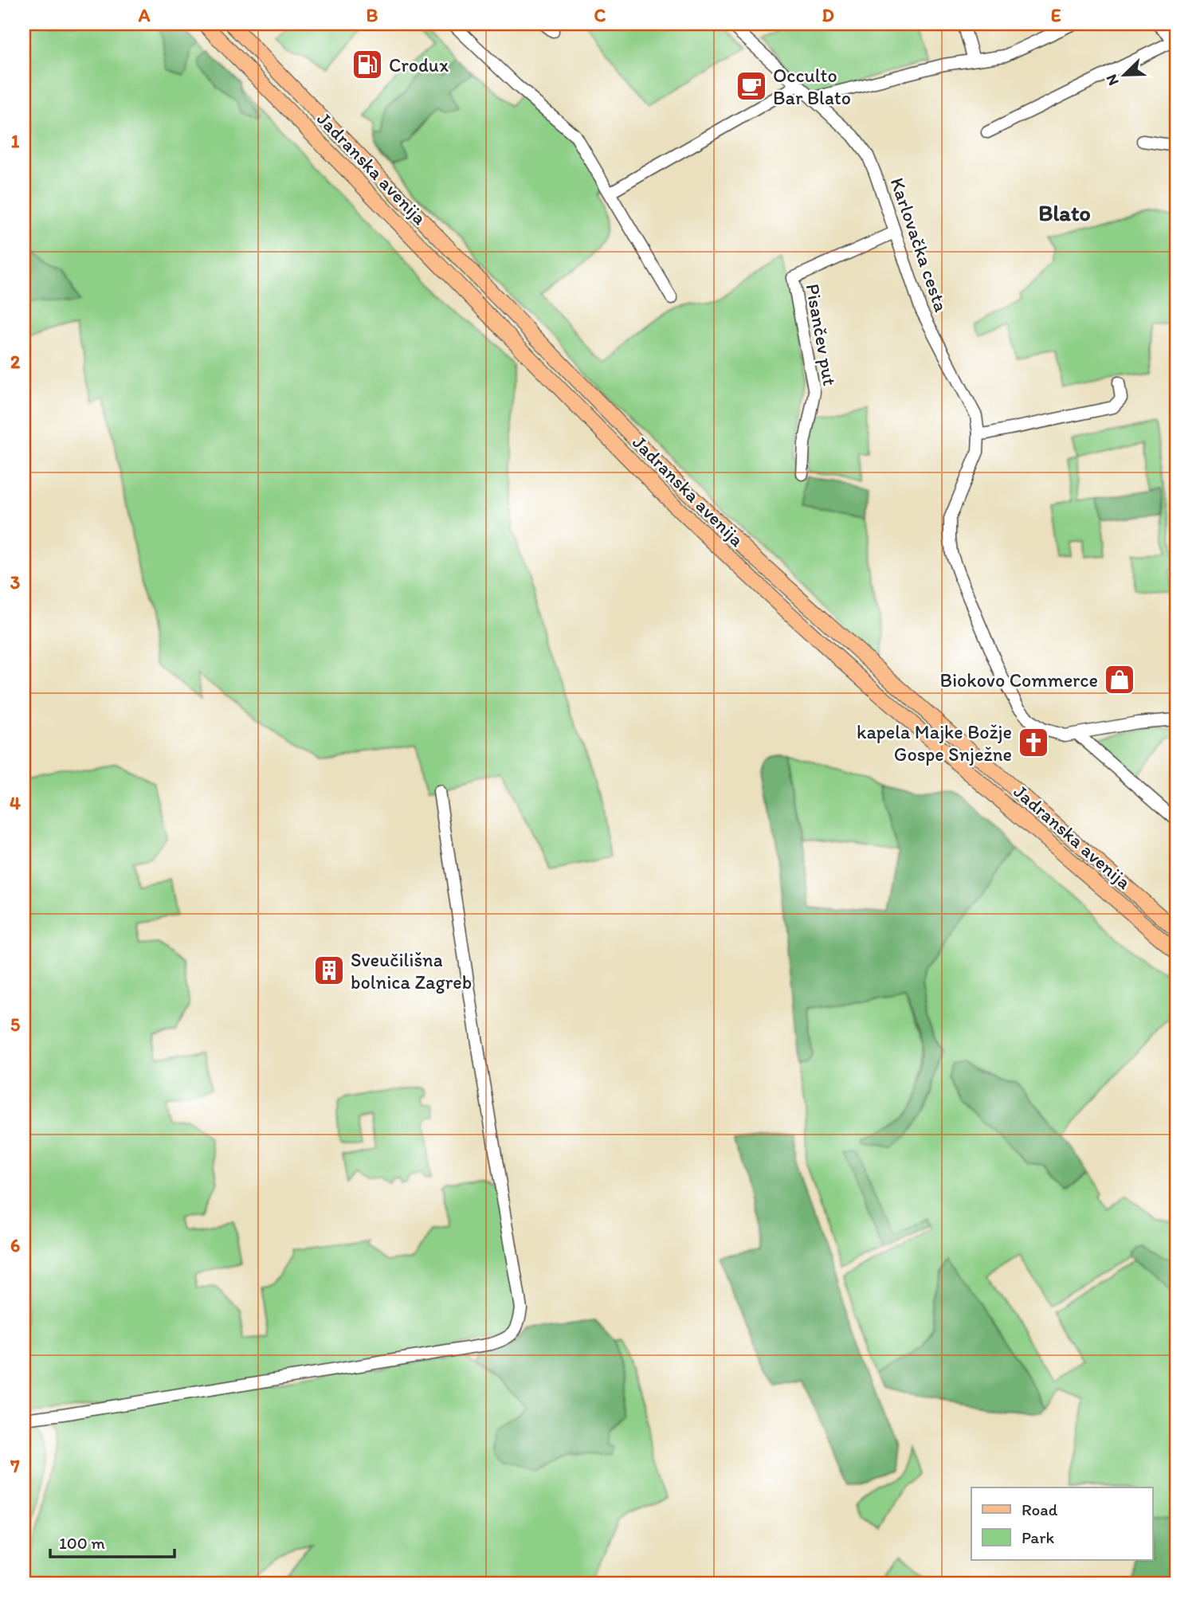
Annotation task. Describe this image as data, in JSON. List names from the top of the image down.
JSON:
{
  "streets": {
    "main road": ["Jadranska avenija"],
    "street": ["Karlovačka cesta", "Pisančev put"]
  },
  "crossings": [
    ["Karlovačka cesta", "Pisančev put"]
  ],
  "districts": ["Blato"],
  "places": {
    "fuel station": ["Crodux"],
    "cafe": ["Occulto Bar Blato"],
    "shop": ["Biokovo Commerce"],
    "church": ["kapela Majke Božje Gospe Snježne"],
    "building": ["Sveučilišna bolnica Zagreb"]
  },
  "legend": ["Road", "Park"],
  "scale_bar": "100 m",
  "north": "bottom left",
  "grid": {
    "columns": [
      "A",
      "B",
      "C",
      "D",
      "E"
    ],
    "rows": [
      "1",
      "2",
      "3",
      "4",
      "5",
      "6",
      "7"
    ]
  }
}
